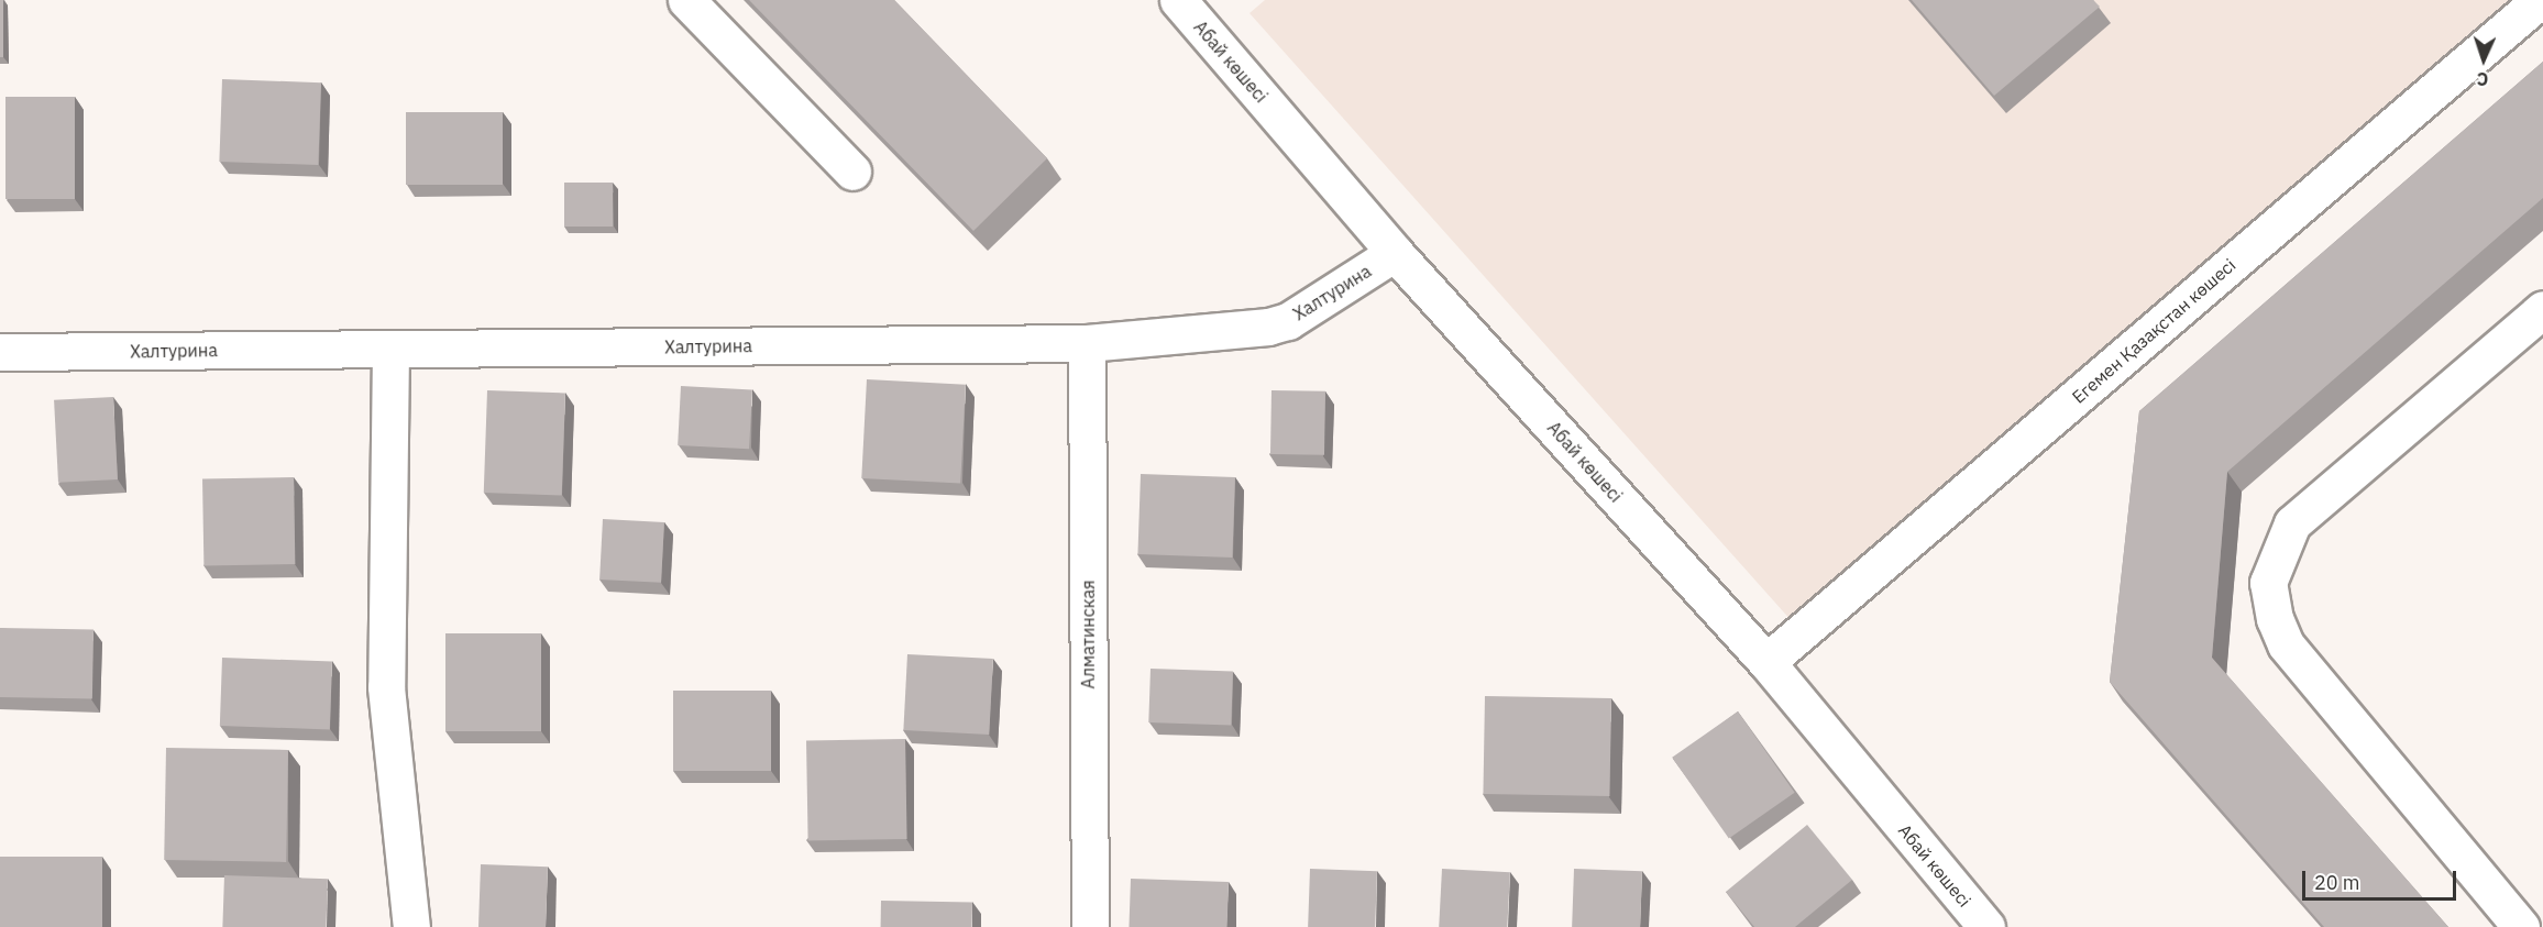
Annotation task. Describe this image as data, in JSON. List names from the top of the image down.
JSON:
{
  "streets": {
    "street": [
      "Абай көшесі",
      "Халтурина",
      "Егемен Қазақстан көшесі",
      "Алматинская"
    ]
  },
  "crossings": [
    ["Абай көшесі", "Халтурина"],
    ["Абай көшесі", "Егемен Қазақстан көшесі"],
    ["Халтурина", "Алматинская"]
  ],
  "scale_bar": "20 m",
  "north": "bottom"
}
